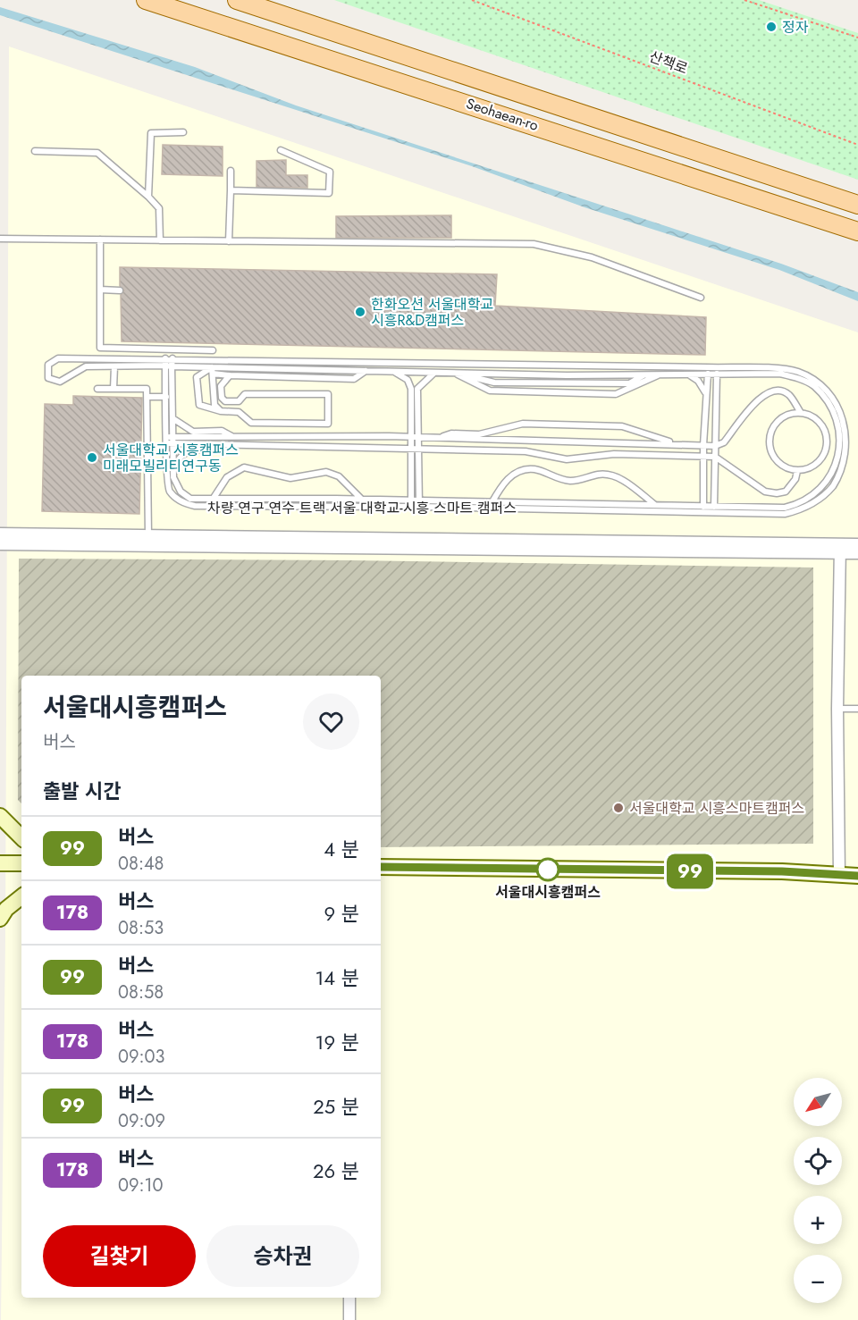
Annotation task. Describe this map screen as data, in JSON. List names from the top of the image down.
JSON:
{
  "streets": {
    "main road": ["Seohaean-ro"],
    "lane": ["차량 연구 연수 트랙 서울 대학교-시흥 스마트 캠퍼스"],
    "path": ["산책로"]
  },
  "places": [
    "정자",
    "한화오션 서울대학교 시흥R&D캠퍼스",
    "서울대학교 시흥캠퍼스 미래모빌리티연구동",
    "서울대학교 시흥스마트캠퍼스",
    "서울대시흥캠퍼스"
  ],
  "lines": ["bus line 99"],
  "north": "bottom left",
  "page": {
    "on_map": "99",
    "heading": [
      ["서울대시흥캠퍼스", "버스"],
      "출발 시간"
    ],
    "list": [
      {
        "mark": "99",
        "name": "버스",
        "note": "08:48",
        "value": "4 분"
      },
      {
        "mark": "178",
        "name": "버스",
        "note": "08:53",
        "value": "9 분"
      },
      {
        "mark": "99",
        "name": "버스",
        "note": "08:58",
        "value": "14 분"
      },
      {
        "mark": "178",
        "name": "버스",
        "note": "09:03",
        "value": "19 분"
      },
      {
        "mark": "99",
        "name": "버스",
        "note": "09:09",
        "value": "25 분"
      },
      {
        "mark": "178",
        "name": "버스",
        "note": "09:10",
        "value": "26 분"
      }
    ],
    "map_buttons": ["+", "−"],
    "buttons": ["길찾기", "승차권"]
  }
}
